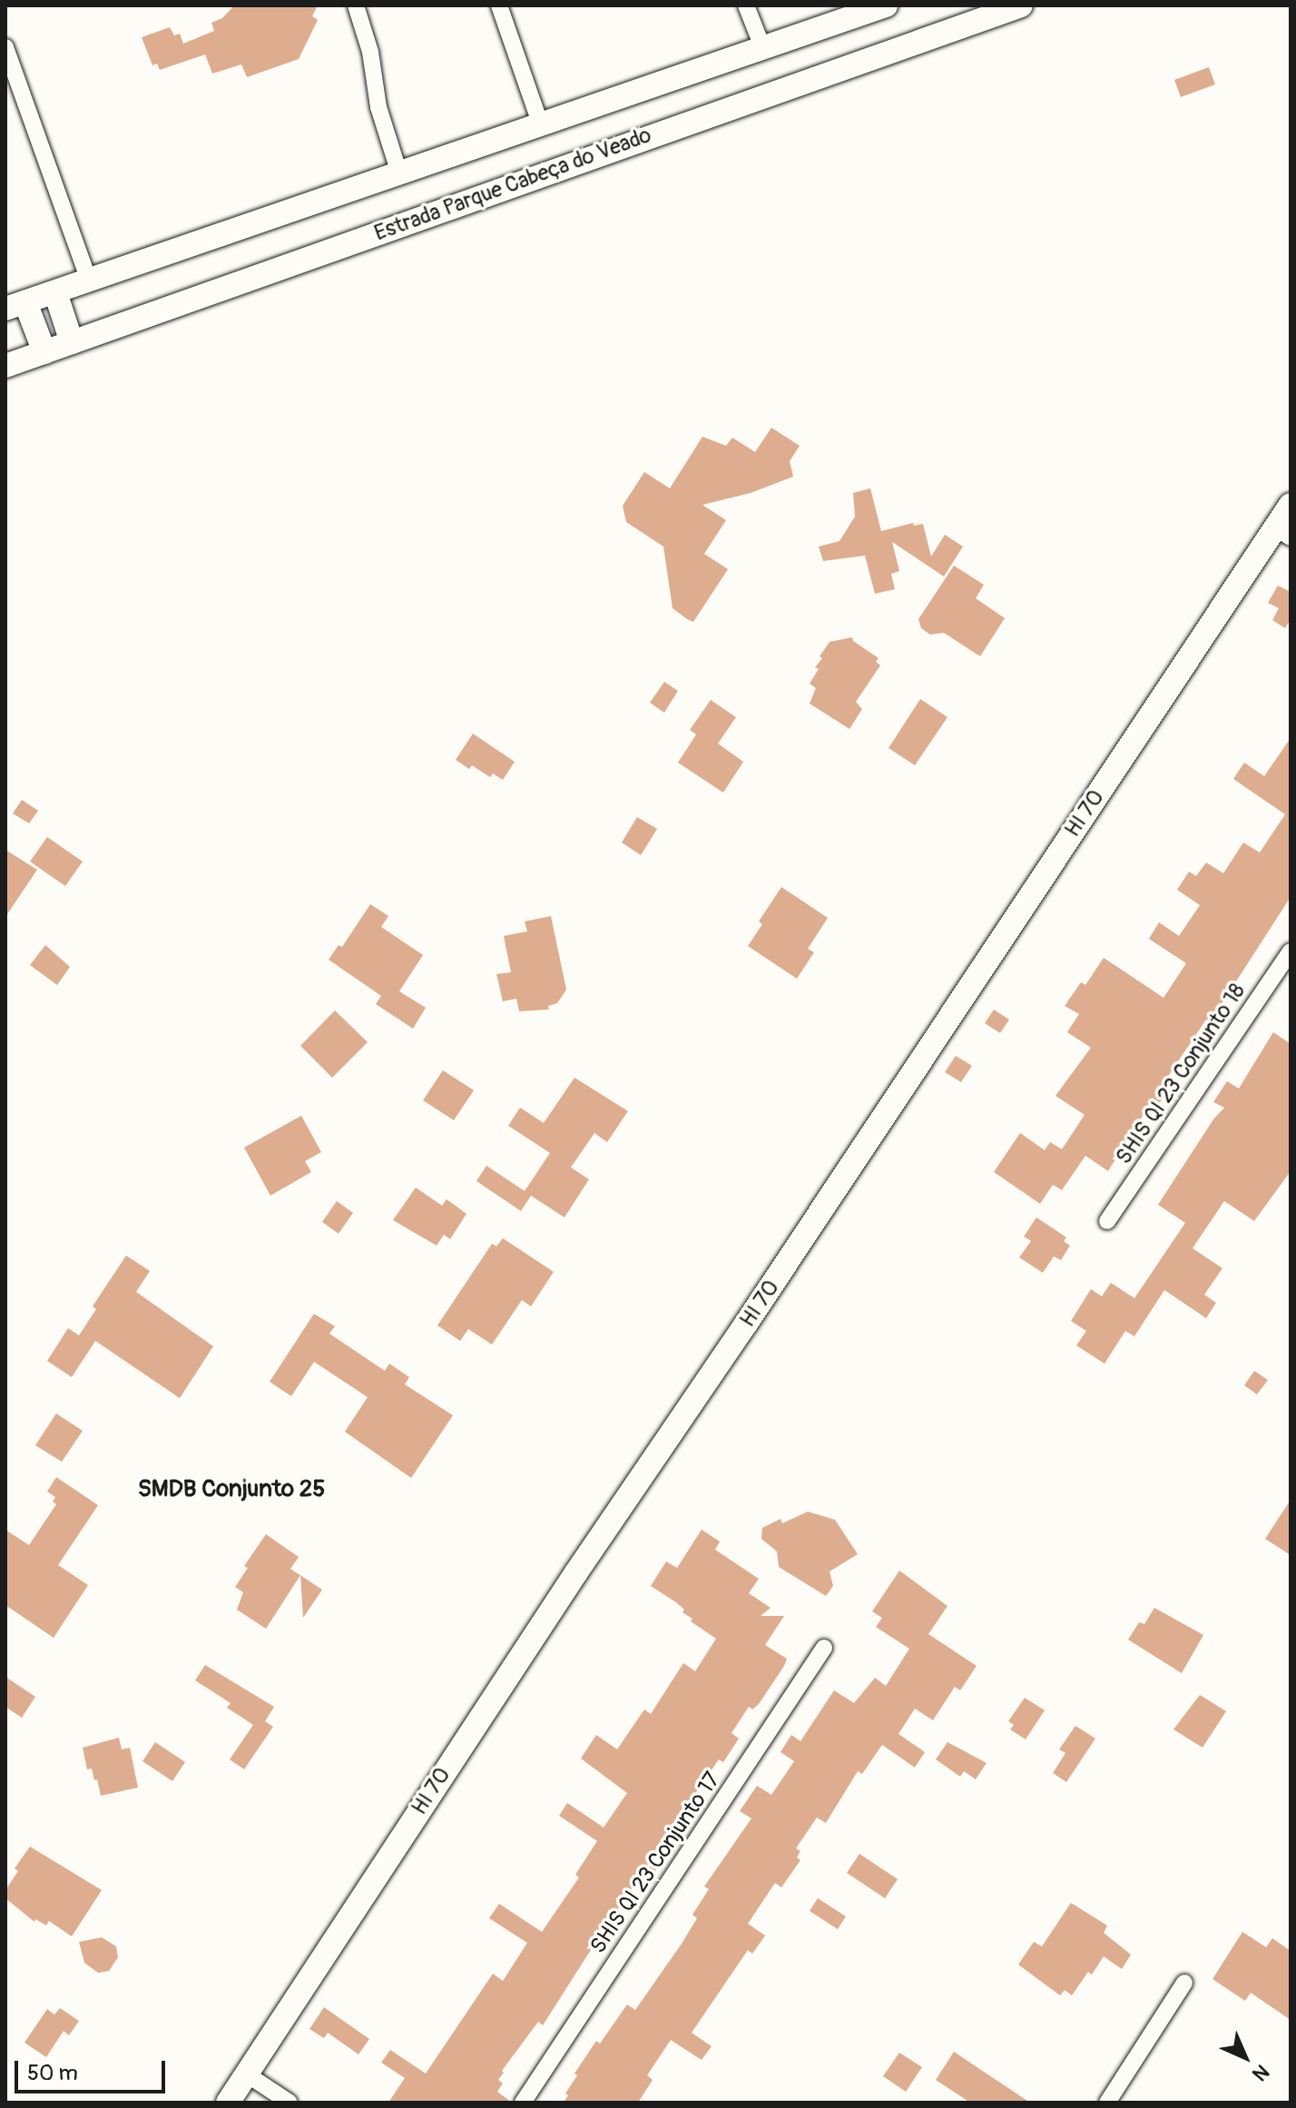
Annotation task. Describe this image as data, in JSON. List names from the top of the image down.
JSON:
{
  "streets": {
    "main road": ["Estrada Parque Cabeça do Veado", "HI 70"],
    "street": ["SHIS QI 23 Conjunto 18", "SHIS QI 23 Conjunto 17"]
  },
  "districts": ["SMDB Conjunto 25"],
  "scale_bar": "50 m",
  "north": "bottom right"
}
